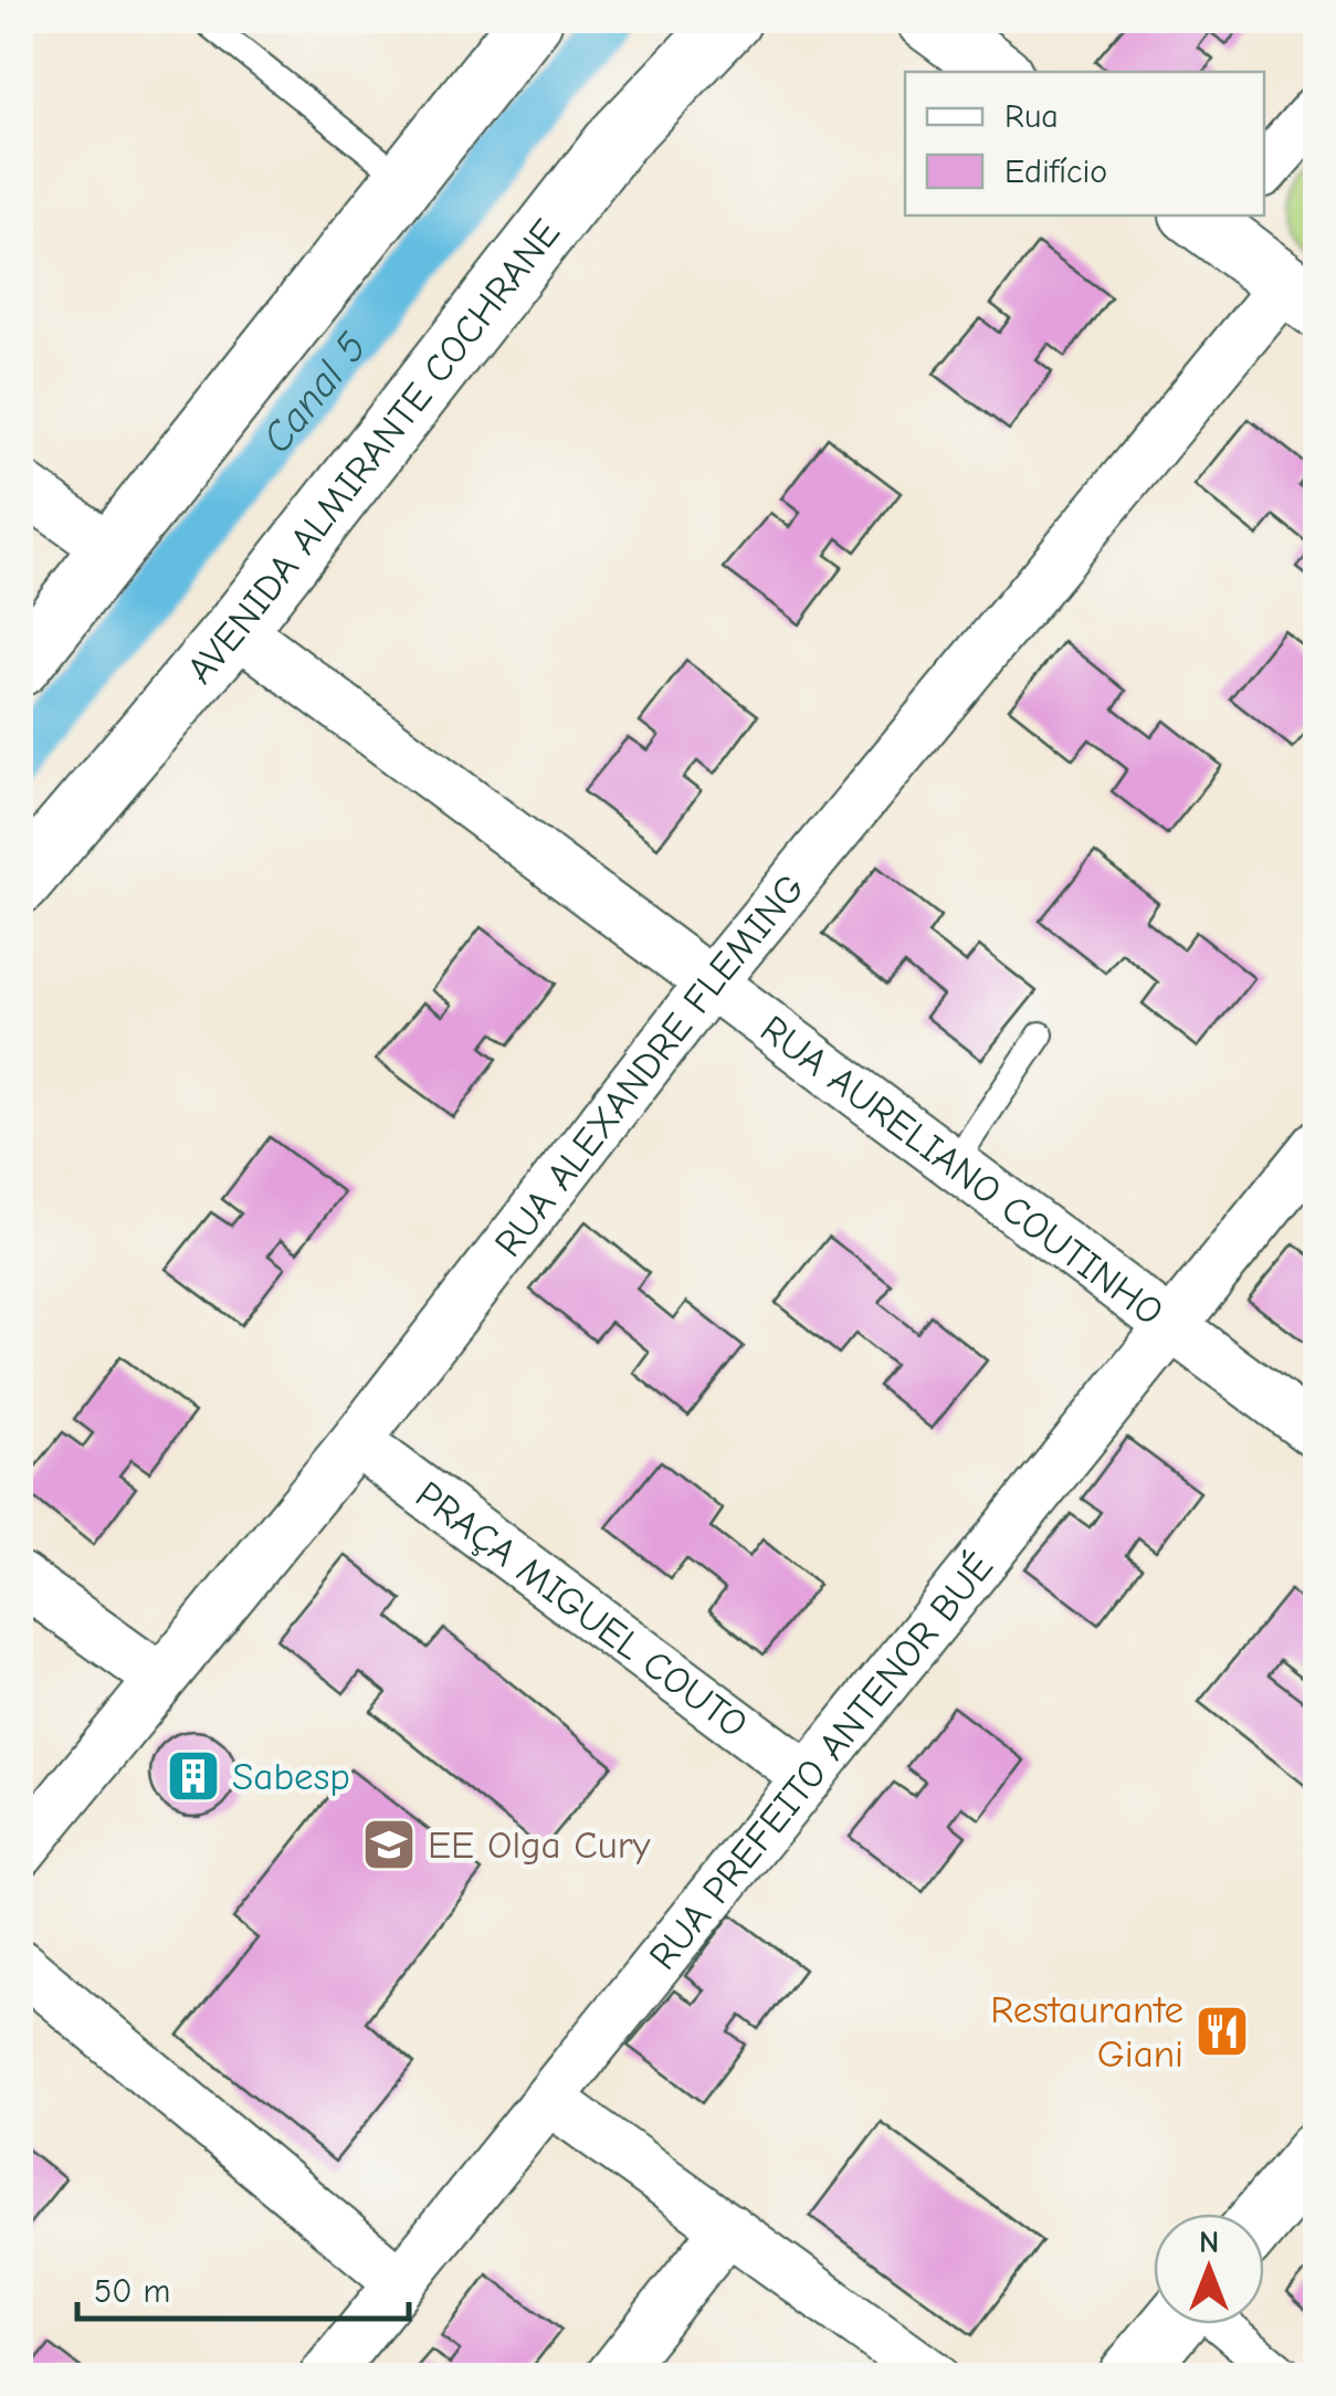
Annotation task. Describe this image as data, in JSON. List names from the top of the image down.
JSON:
{
  "streets": {
    "main road": ["AVENIDA ALMIRANTE COCHRANE"],
    "street": [
      "RUA ALEXANDRE FLEMING",
      "RUA AURELIANO COUTINHO",
      "PRAÇA MIGUEL COUTO",
      "RUA PREFEITO ANTENOR BUÉ"
    ]
  },
  "crossings": [
    ["AVENIDA ALMIRANTE COCHRANE", "RUA AURELIANO COUTINHO"],
    ["RUA ALEXANDRE FLEMING", "RUA AURELIANO COUTINHO"],
    ["RUA ALEXANDRE FLEMING", "PRAÇA MIGUEL COUTO"],
    ["RUA AURELIANO COUTINHO", "RUA PREFEITO ANTENOR BUÉ"],
    ["PRAÇA MIGUEL COUTO", "RUA PREFEITO ANTENOR BUÉ"]
  ],
  "water": ["Canal 5"],
  "places": {
    "building": ["Sabesp"],
    "school or university": ["EE Olga Cury"],
    "restaurant": ["Restaurante Giani"]
  },
  "legend": ["Rua", "Edifício"],
  "scale_bar": "50 m",
  "north": "top"
}
